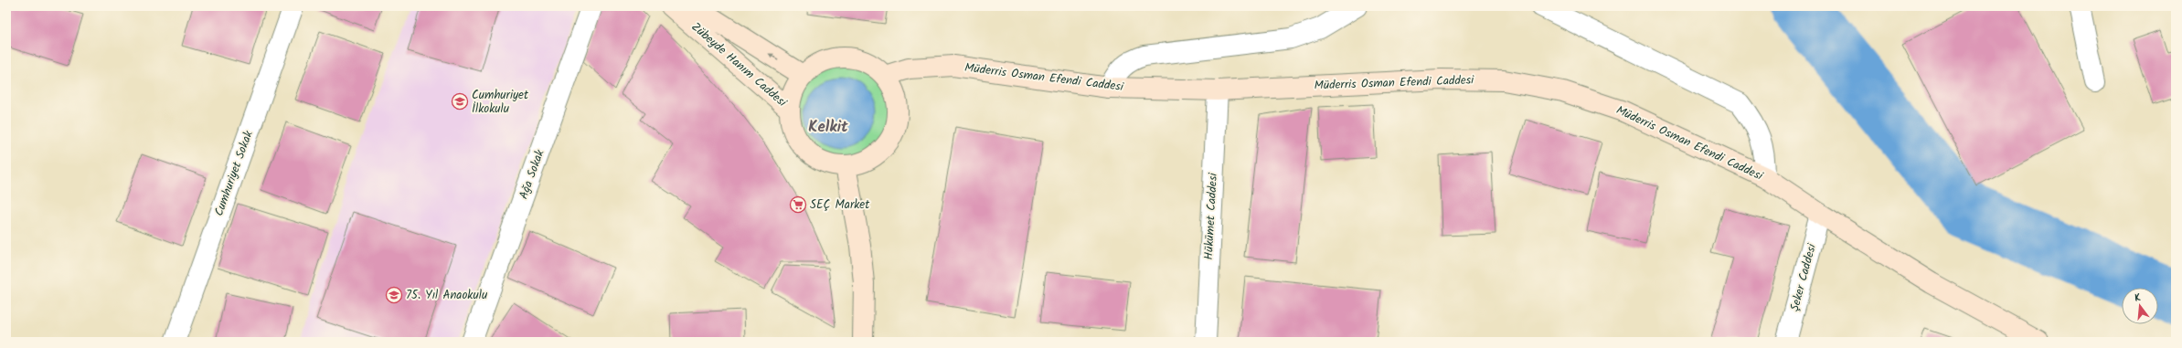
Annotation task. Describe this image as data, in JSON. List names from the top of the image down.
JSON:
{
  "streets": {
    "main road": ["Zübeyde Hanım Caddesi", "Müderris Osman Efendi Caddesi"],
    "street": [
      "Cumhuriyet Sokak",
      "Ağa Sokak",
      "Hükümet Caddesi",
      "Şeker Caddesi"
    ]
  },
  "crossings": [
    ["Zübeyde Hanım Caddesi", "Müderris Osman Efendi Caddesi"],
    ["Müderris Osman Efendi Caddesi", "Hükümet Caddesi"],
    ["Müderris Osman Efendi Caddesi", "Şeker Caddesi"]
  ],
  "districts": ["Kelkit"],
  "places": {
    "school or university": ["Cumhuriyet İlkokulu", "75. Yıl Anaokulu"],
    "supermarket": ["SEÇ Market"]
  },
  "north": "top"
}
